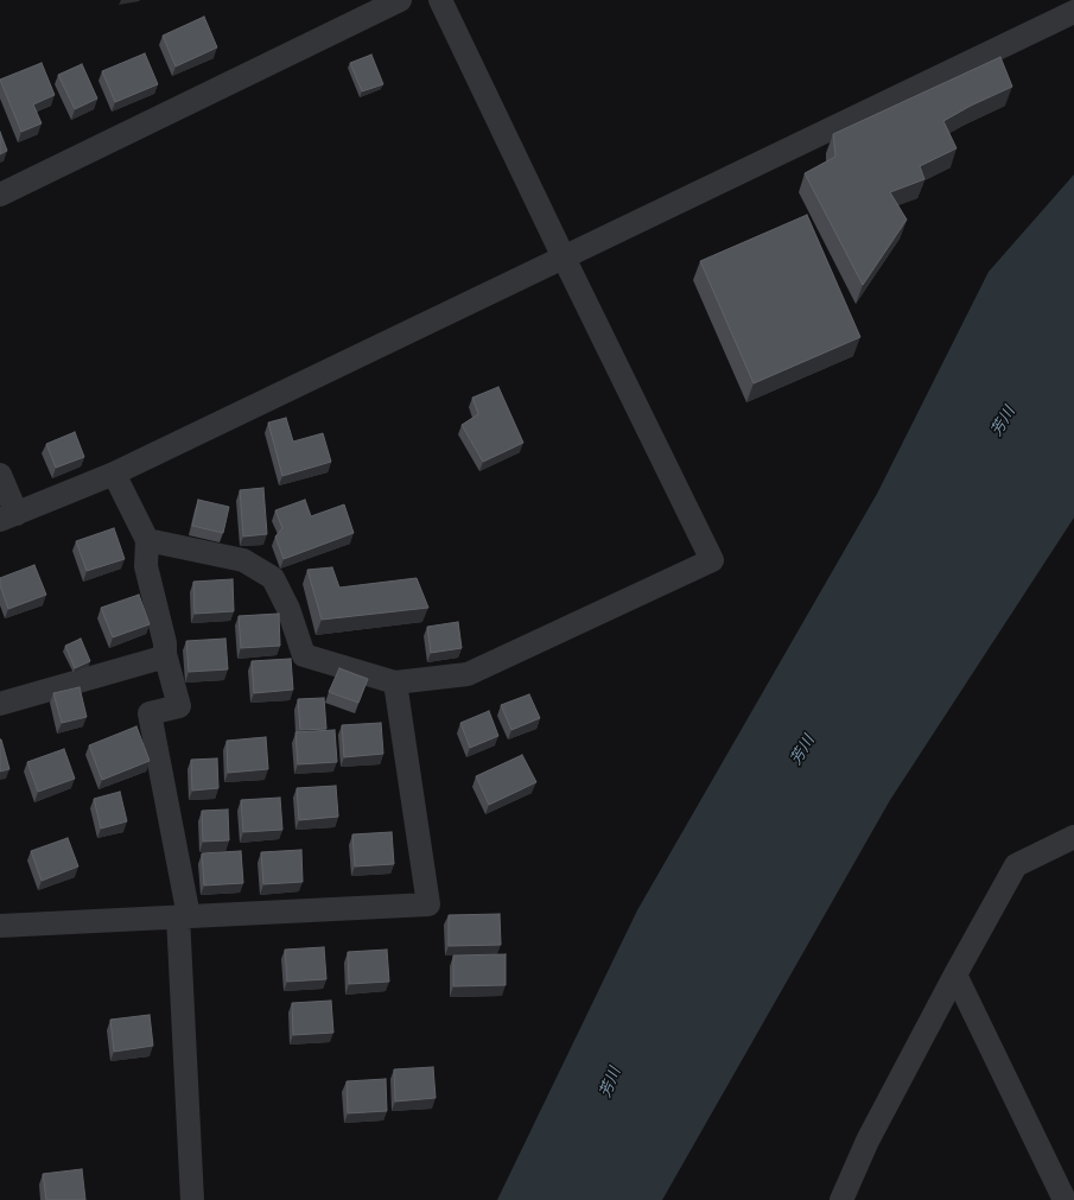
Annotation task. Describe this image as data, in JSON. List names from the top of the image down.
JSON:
{
  "water": ["芳川"]
}
